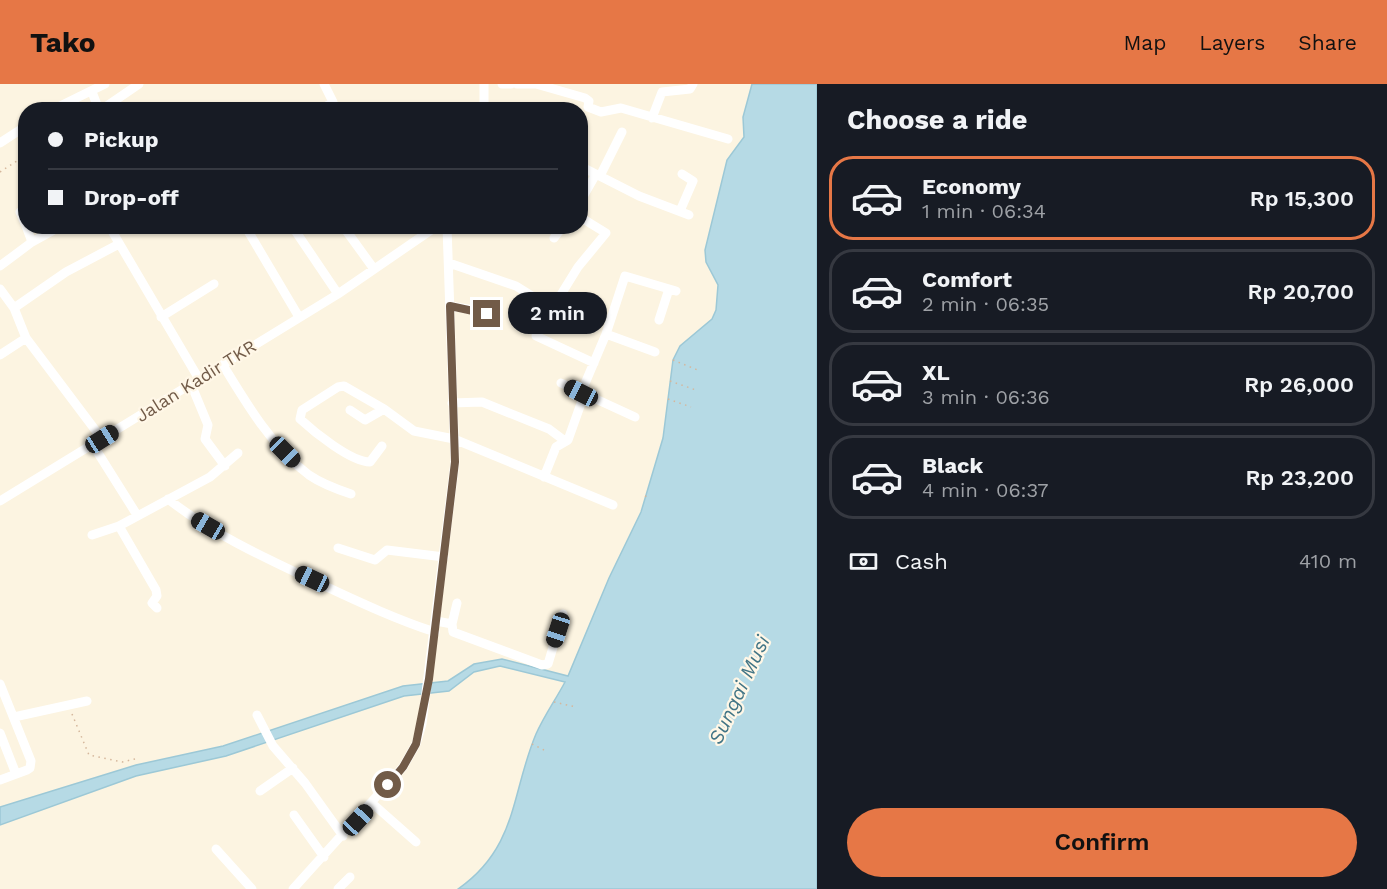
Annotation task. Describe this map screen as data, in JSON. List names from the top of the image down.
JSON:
{
  "streets": {
    "street": ["Jalan Kadir TKR"]
  },
  "water": ["Sungai Musi"],
  "page": {
    "header": "Tako",
    "nav": ["Map", "Layers", "Share"],
    "heading": "Choose a ride",
    "banner": ["Pickup", "Drop-off"],
    "list": [
      {
        "name": "Economy",
        "note": "1 min · 06:34",
        "value": "Rp 15,300"
      },
      {
        "name": "Comfort",
        "note": "2 min · 06:35",
        "value": "Rp 20,700"
      },
      {
        "name": "XL",
        "note": "3 min · 06:36",
        "value": "Rp 26,000"
      },
      {
        "name": "Black",
        "note": "4 min · 06:37",
        "value": "Rp 23,200"
      }
    ],
    "bubble": "2 min",
    "pay": ["Cash", "410 m"],
    "buttons": "Confirm"
  }
}
